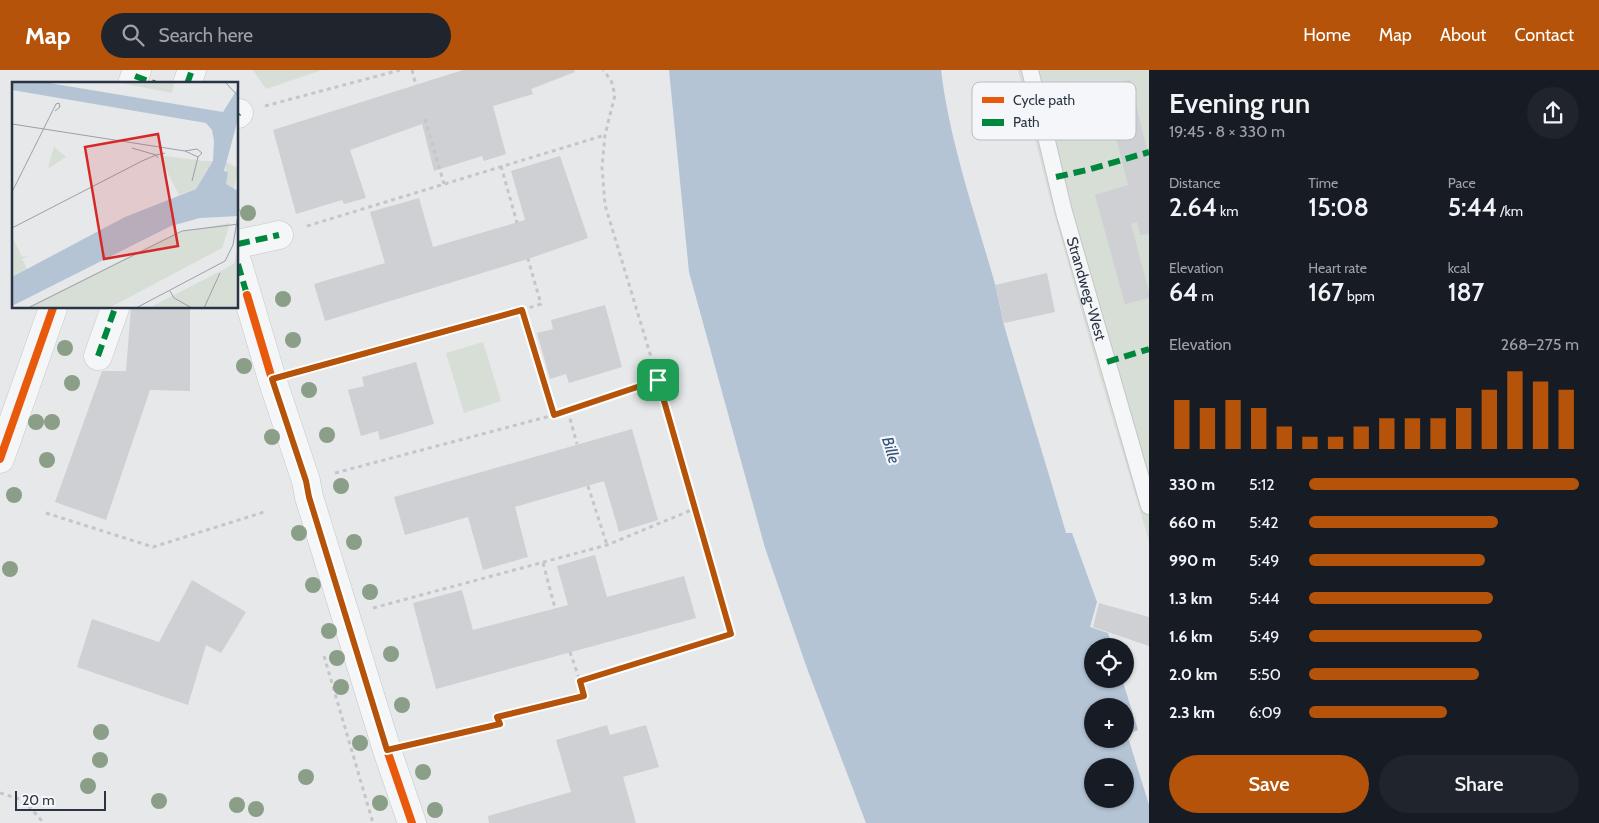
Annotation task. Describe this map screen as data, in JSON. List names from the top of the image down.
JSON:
{
  "streets": {
    "lane": ["Strandweg-West"]
  },
  "water": ["Bille"],
  "legend": ["Cycle path", "Path"],
  "scale_bar": "20 m",
  "page": {
    "header": "Map",
    "search": "Search here",
    "nav": [
      "Home",
      "Map",
      "About",
      "Contact"
    ],
    "heading": ["Evening run", "19:45 · 8 × 330 m"],
    "stats": [
      ["Distance", "2.64 km"],
      ["Time", "15:08"],
      ["Pace", "5:44 /km"],
      ["Elevation", "64 m"],
      ["Heart rate", "167 bpm"],
      ["kcal", "187"]
    ],
    "chart": ["Elevation", "268–275 m"],
    "list": [
      {
        "name": "330 m",
        "note": "5:12"
      },
      {
        "name": "660 m",
        "note": "5:42"
      },
      {
        "name": "990 m",
        "note": "5:49"
      },
      {
        "name": "1.3 km",
        "note": "5:44"
      },
      {
        "name": "1.6 km",
        "note": "5:49"
      },
      {
        "name": "2.0 km",
        "note": "5:50"
      },
      {
        "name": "2.3 km",
        "note": "6:09"
      }
    ],
    "map_buttons": ["+", "−"],
    "buttons": ["Save", "Share"],
    "scale": "20 m"
  }
}
